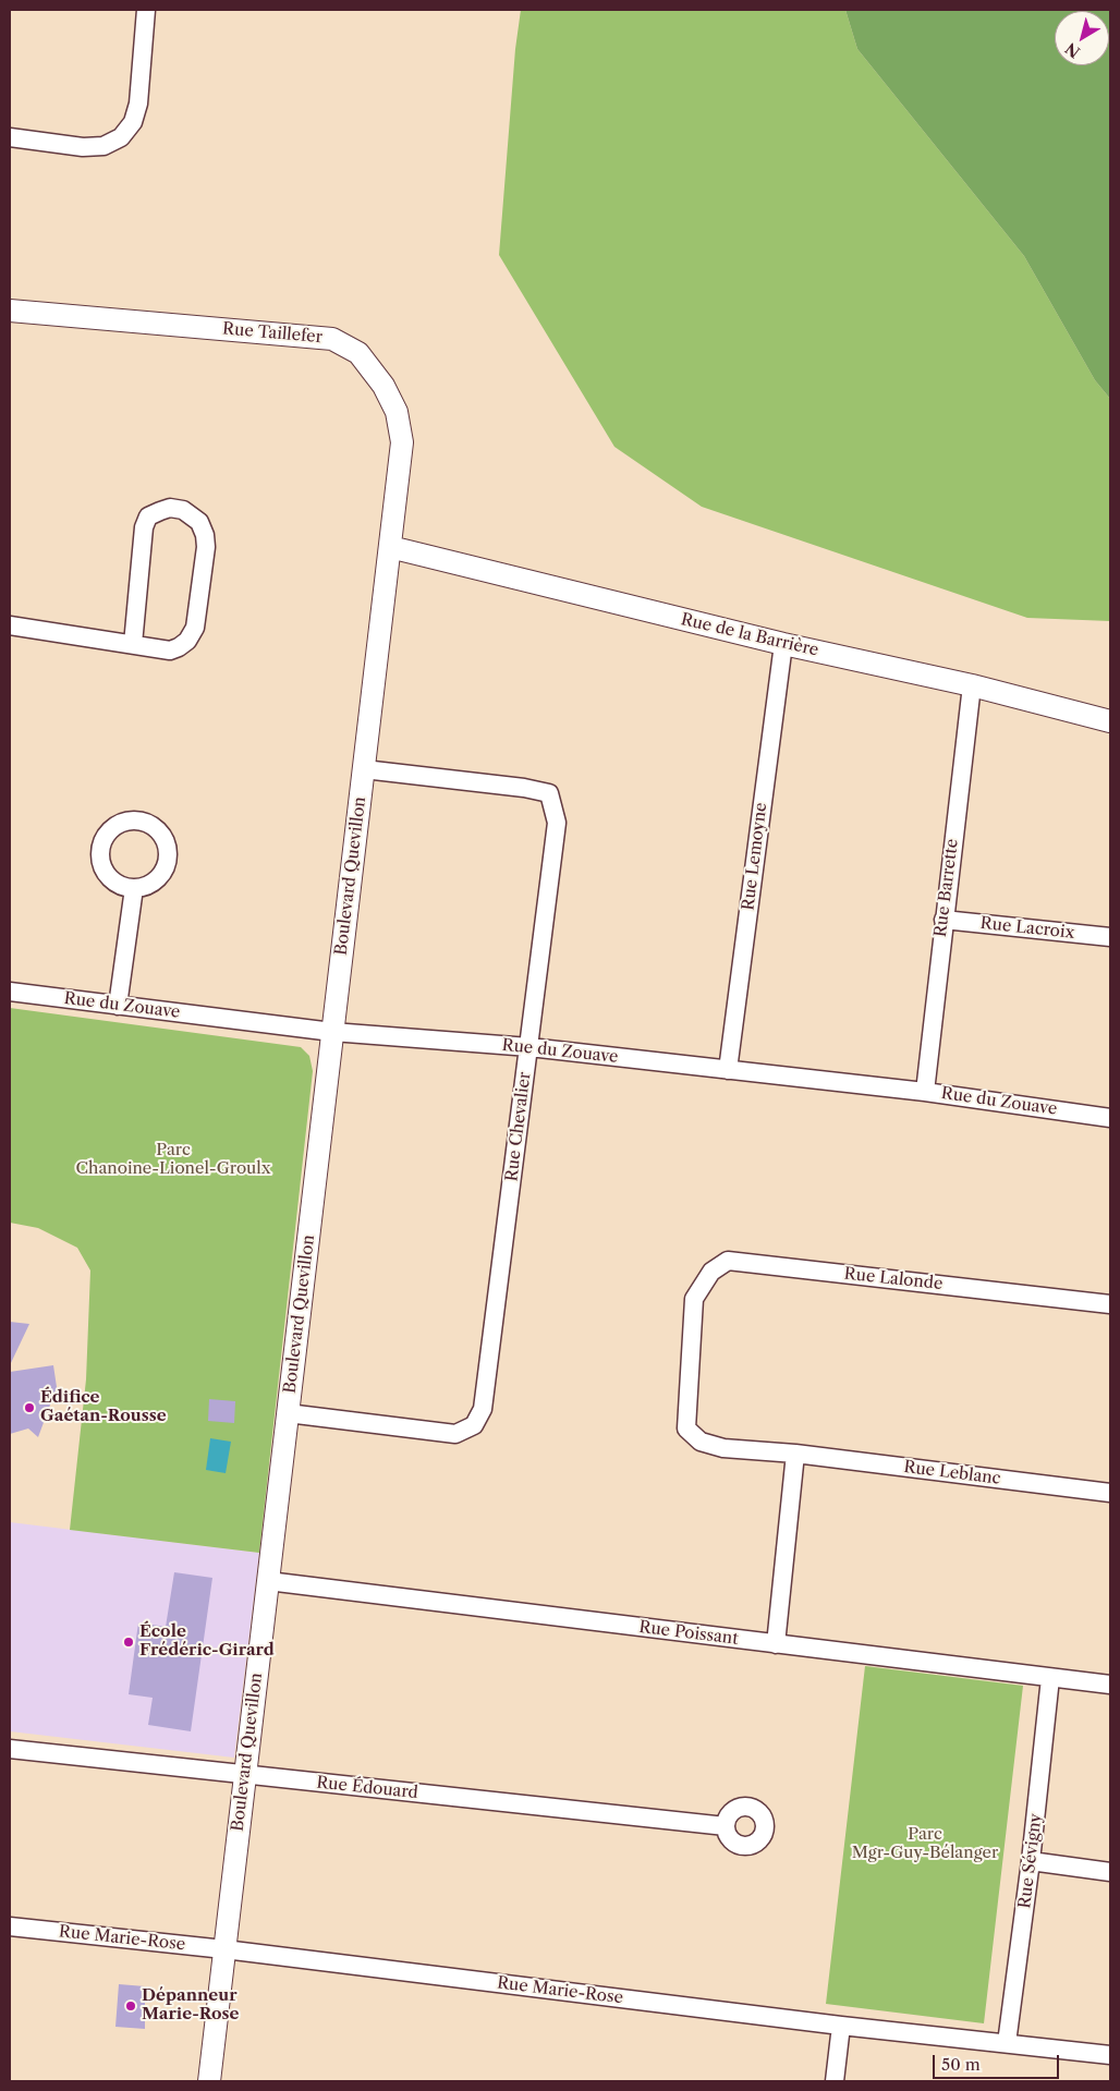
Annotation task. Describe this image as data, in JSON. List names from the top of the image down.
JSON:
{
  "streets": {
    "street": [
      "Rue Taillefer",
      "Rue de la Barrière",
      "Rue Lemoyne",
      "Boulevard Quevillon",
      "Rue Barrette",
      "Rue Lacroix",
      "Rue du Zouave",
      "Rue Chevalier",
      "Rue Lalonde",
      "Rue Leblanc",
      "Rue Poissant",
      "Rue Édouard",
      "Rue Sévigny",
      "Rue Marie-Rose"
    ]
  },
  "crossings": [
    ["Rue Taillefer", "Rue de la Barrière"],
    ["Rue Taillefer", "Boulevard Quevillon"],
    ["Rue de la Barrière", "Rue Lemoyne"],
    ["Rue de la Barrière", "Boulevard Quevillon"],
    ["Rue de la Barrière", "Rue Barrette"],
    ["Rue Lemoyne", "Rue du Zouave"],
    ["Boulevard Quevillon", "Rue du Zouave"],
    ["Boulevard Quevillon", "Rue Chevalier"],
    ["Boulevard Quevillon", "Rue Poissant"],
    ["Boulevard Quevillon", "Rue Édouard"],
    ["Boulevard Quevillon", "Rue Marie-Rose"],
    ["Rue Barrette", "Rue Lacroix"],
    ["Rue Barrette", "Rue du Zouave"],
    ["Rue du Zouave", "Rue Chevalier"],
    ["Rue Lalonde", "Rue Leblanc"],
    ["Rue Poissant", "Rue Sévigny"],
    ["Rue Sévigny", "Rue Marie-Rose"]
  ],
  "parks": ["Parc Chanoine-Lionel-Groulx", "Parc Mgr-Guy-Bélanger"],
  "places": ["Édifice Gaétan-Rousse", "École Frédéric-Girard", "Dépanneur Marie-Rose"],
  "scale_bar": "50 m",
  "north": "bottom left"
}
